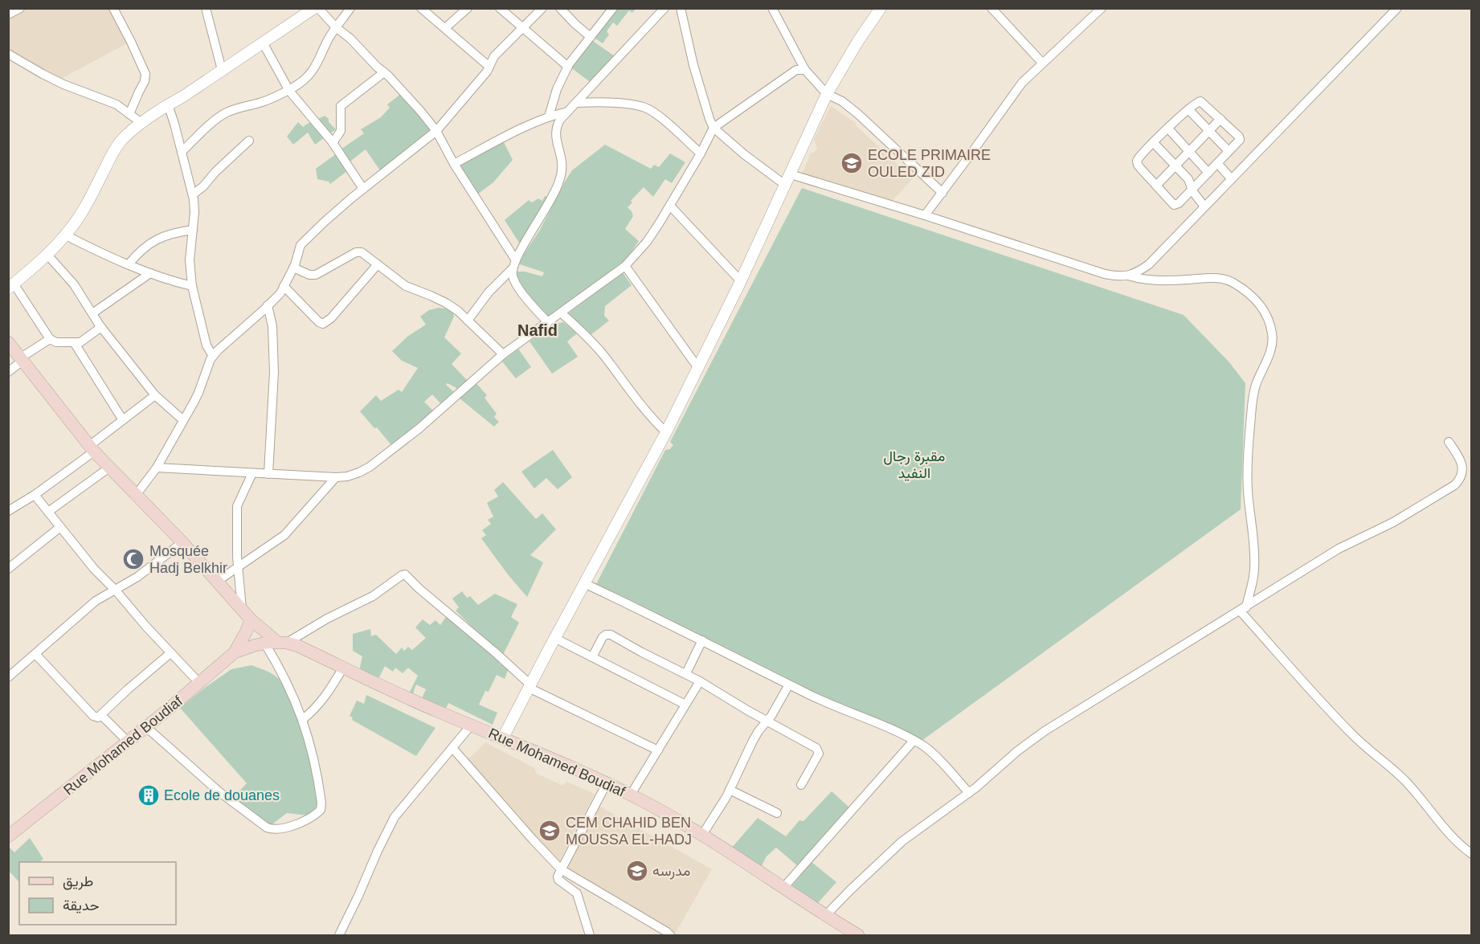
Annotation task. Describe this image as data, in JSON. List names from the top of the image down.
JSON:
{
  "streets": {
    "main road": ["Rue Mohamed Boudiaf"]
  },
  "districts": ["Nafid"],
  "parks": ["مقبرة رجال النفيد"],
  "places": {
    "school or university": ["ECOLE PRIMAIRE OULED ZID", "CEM CHAHID BEN MOUSSA EL-HADJ", "مدرسه"],
    "mosque": ["Mosquée Hadj Belkhir"],
    "building": ["Ecole de douanes"]
  },
  "legend": ["طريق", "حديقة"]
}
